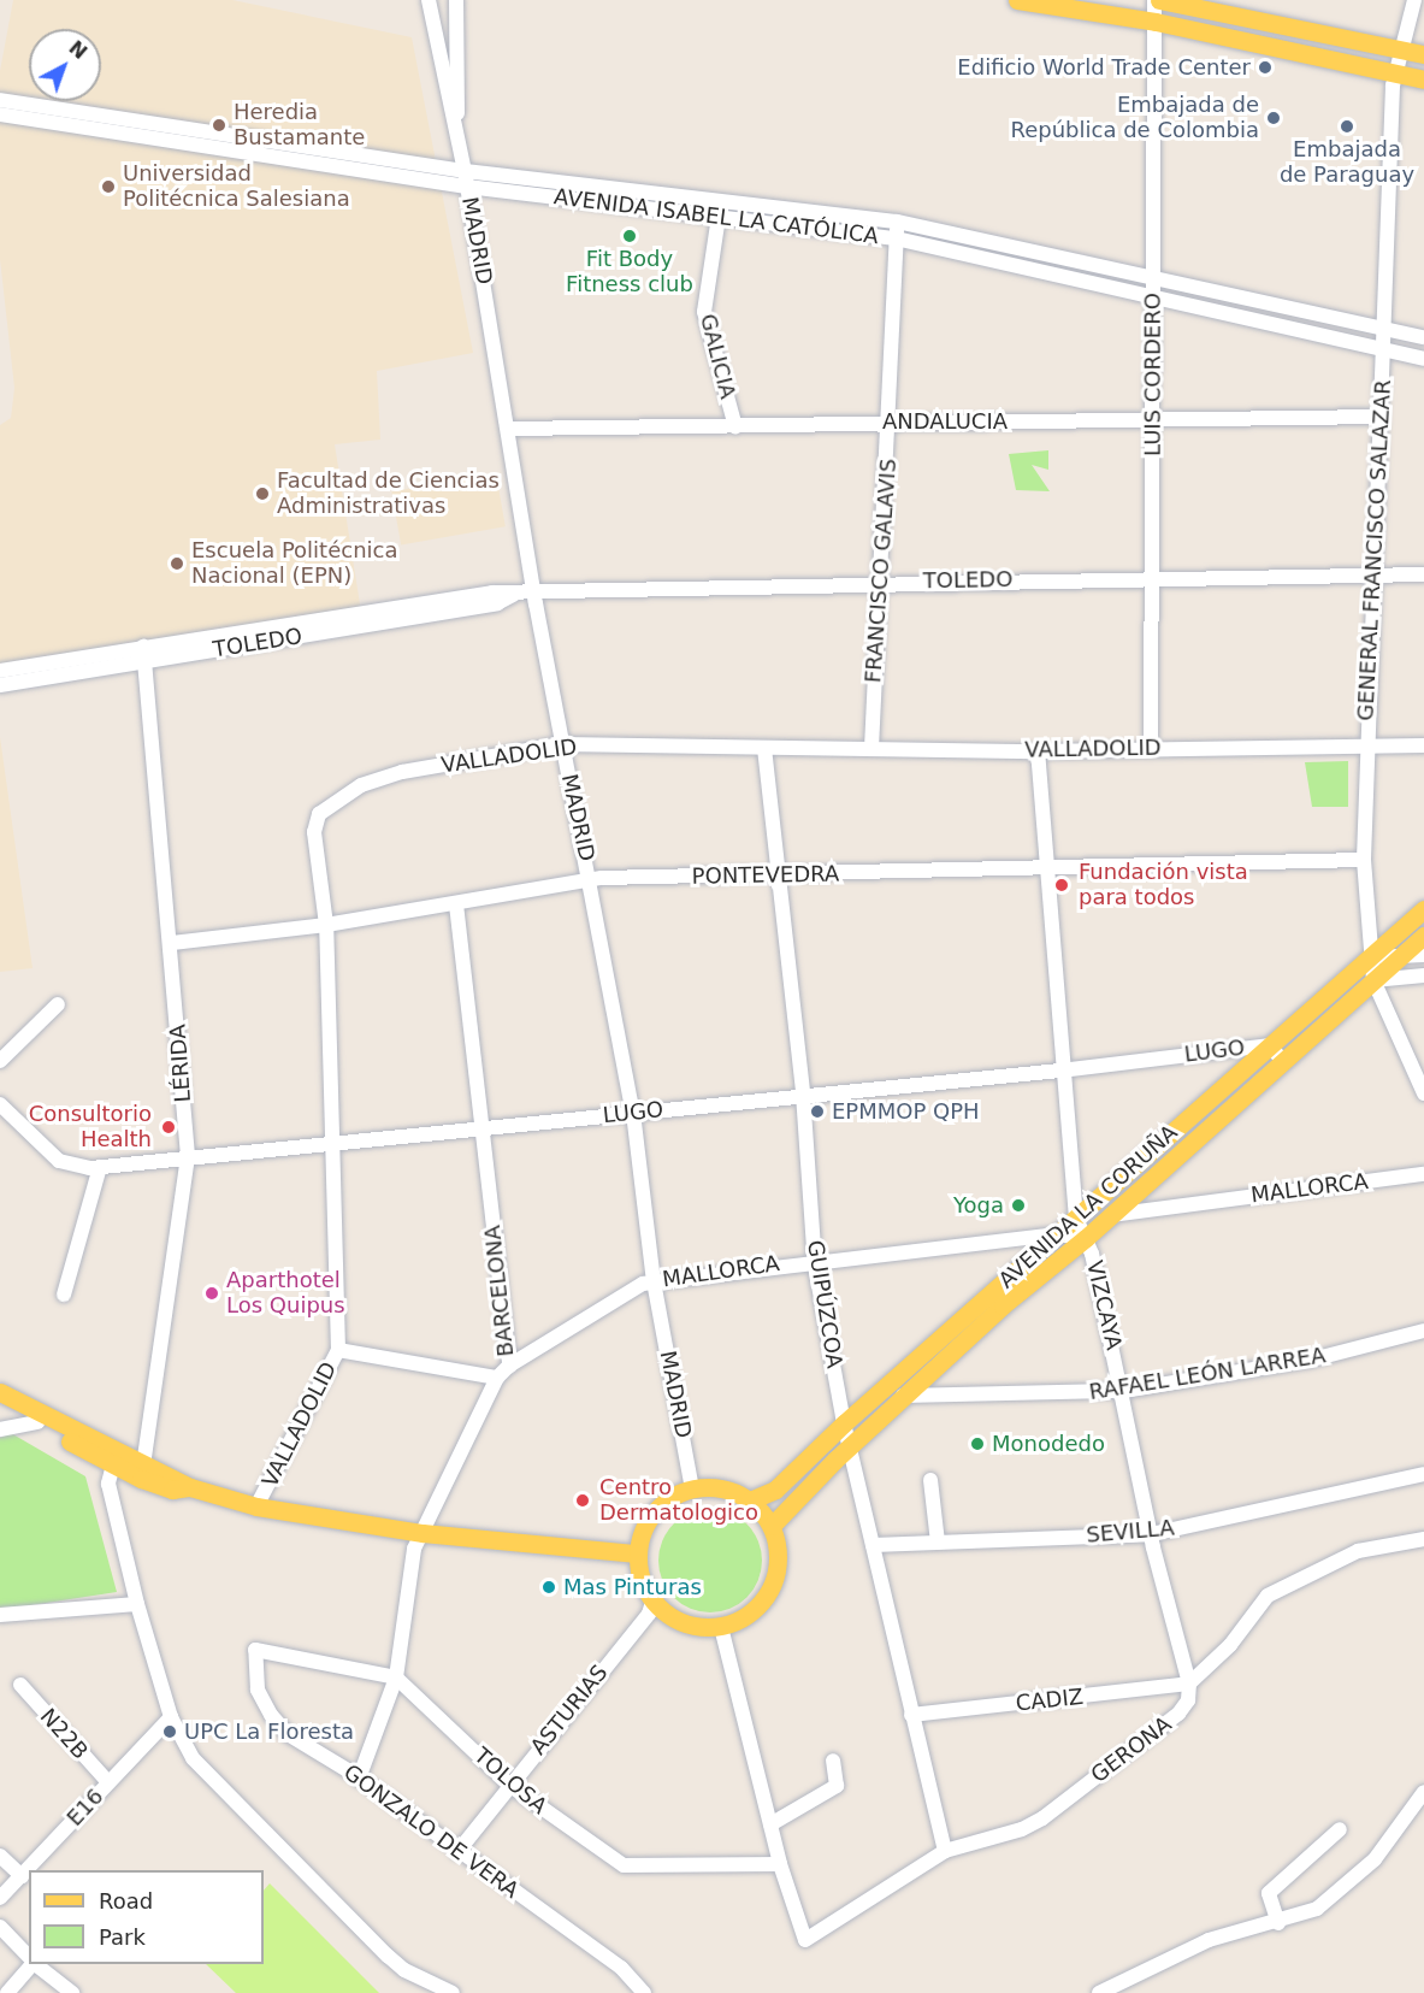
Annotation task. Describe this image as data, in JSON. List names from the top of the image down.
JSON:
{
  "streets": {
    "main road": ["AVENIDA LA CORUÑA"],
    "street": [
      "AVENIDA ISABEL LA CATÓLICA",
      "MADRID",
      "GALICIA",
      "LUIS CORDERO",
      "ANDALUCIA",
      "GENERAL FRANCISCO SALAZAR",
      "FRANCISCO GALAVIS",
      "TOLEDO",
      "VALLADOLID",
      "PONTEVEDRA",
      "LUGO",
      "LÉRIDA",
      "MALLORCA",
      "BARCELONA",
      "GUIPÚZCOA",
      "VIZCAYA",
      "RAFAEL LEÓN LARREA",
      "SEVILLA",
      "CADIZ",
      "ASTURIAS",
      "N22B",
      "GERONA",
      "TOLOSA",
      "E16",
      "GONZALO DE VERA"
    ]
  },
  "crossings": [
    ["AVENIDA ISABEL LA CATÓLICA", "MADRID"],
    ["AVENIDA ISABEL LA CATÓLICA", "GALICIA"],
    ["AVENIDA ISABEL LA CATÓLICA", "LUIS CORDERO"],
    ["AVENIDA ISABEL LA CATÓLICA", "GENERAL FRANCISCO SALAZAR"],
    ["AVENIDA ISABEL LA CATÓLICA", "FRANCISCO GALAVIS"],
    ["MADRID", "ANDALUCIA"],
    ["MADRID", "TOLEDO"],
    ["MADRID", "VALLADOLID"],
    ["MADRID", "PONTEVEDRA"],
    ["MADRID", "LUGO"],
    ["MADRID", "MALLORCA"],
    ["MADRID", "AVENIDA LA CORUÑA"],
    ["MADRID", "ASTURIAS"],
    ["GALICIA", "ANDALUCIA"],
    ["LUIS CORDERO", "ANDALUCIA"],
    ["LUIS CORDERO", "TOLEDO"],
    ["LUIS CORDERO", "VALLADOLID"],
    ["ANDALUCIA", "GENERAL FRANCISCO SALAZAR"],
    ["ANDALUCIA", "FRANCISCO GALAVIS"],
    ["GENERAL FRANCISCO SALAZAR", "TOLEDO"],
    ["GENERAL FRANCISCO SALAZAR", "VALLADOLID"],
    ["GENERAL FRANCISCO SALAZAR", "PONTEVEDRA"],
    ["GENERAL FRANCISCO SALAZAR", "AVENIDA LA CORUÑA"],
    ["FRANCISCO GALAVIS", "TOLEDO"],
    ["FRANCISCO GALAVIS", "VALLADOLID"],
    ["TOLEDO", "LÉRIDA"],
    ["VALLADOLID", "PONTEVEDRA"],
    ["VALLADOLID", "LUGO"],
    ["VALLADOLID", "GUIPÚZCOA"],
    ["VALLADOLID", "VIZCAYA"],
    ["PONTEVEDRA", "LÉRIDA"],
    ["PONTEVEDRA", "BARCELONA"],
    ["PONTEVEDRA", "GUIPÚZCOA"],
    ["PONTEVEDRA", "VIZCAYA"],
    ["LUGO", "LÉRIDA"],
    ["LUGO", "AVENIDA LA CORUÑA"],
    ["LUGO", "BARCELONA"],
    ["LUGO", "GUIPÚZCOA"],
    ["LUGO", "VIZCAYA"],
    ["MALLORCA", "AVENIDA LA CORUÑA"],
    ["MALLORCA", "BARCELONA"],
    ["MALLORCA", "GUIPÚZCOA"],
    ["MALLORCA", "VIZCAYA"],
    ["AVENIDA LA CORUÑA", "GUIPÚZCOA"],
    ["AVENIDA LA CORUÑA", "VIZCAYA"],
    ["AVENIDA LA CORUÑA", "RAFAEL LEÓN LARREA"],
    ["AVENIDA LA CORUÑA", "ASTURIAS"],
    ["BARCELONA", "TOLOSA"],
    ["BARCELONA", "GONZALO DE VERA"],
    ["GUIPÚZCOA", "SEVILLA"],
    ["GUIPÚZCOA", "CADIZ"],
    ["GUIPÚZCOA", "GERONA"],
    ["VIZCAYA", "RAFAEL LEÓN LARREA"],
    ["VIZCAYA", "SEVILLA"],
    ["VIZCAYA", "CADIZ"],
    ["VIZCAYA", "GERONA"],
    ["CADIZ", "GERONA"],
    ["ASTURIAS", "TOLOSA"],
    ["ASTURIAS", "GONZALO DE VERA"],
    ["N22B", "E16"],
    ["GERONA", "TOLOSA"],
    ["TOLOSA", "GONZALO DE VERA"]
  ],
  "places": [
    "Edificio World Trade Center",
    "Embajada de República de Colombia",
    "Heredia Bustamante",
    "Embajada de Paraguay",
    "Universidad Politécnica Salesiana",
    "Fit Body Fitness club",
    "Facultad de Ciencias Administrativas",
    "Escuela Politécnica Nacional (EPN)",
    "Fundación vista para todos",
    "EPMMOP QPH",
    "Consultorio Health",
    "Yoga",
    "Aparthotel Los Quipus",
    "Monodedo",
    "Centro Dermatologico",
    "Mas Pinturas",
    "UPC La Floresta"
  ],
  "legend": ["Road", "Park"],
  "north": "top right"
}
